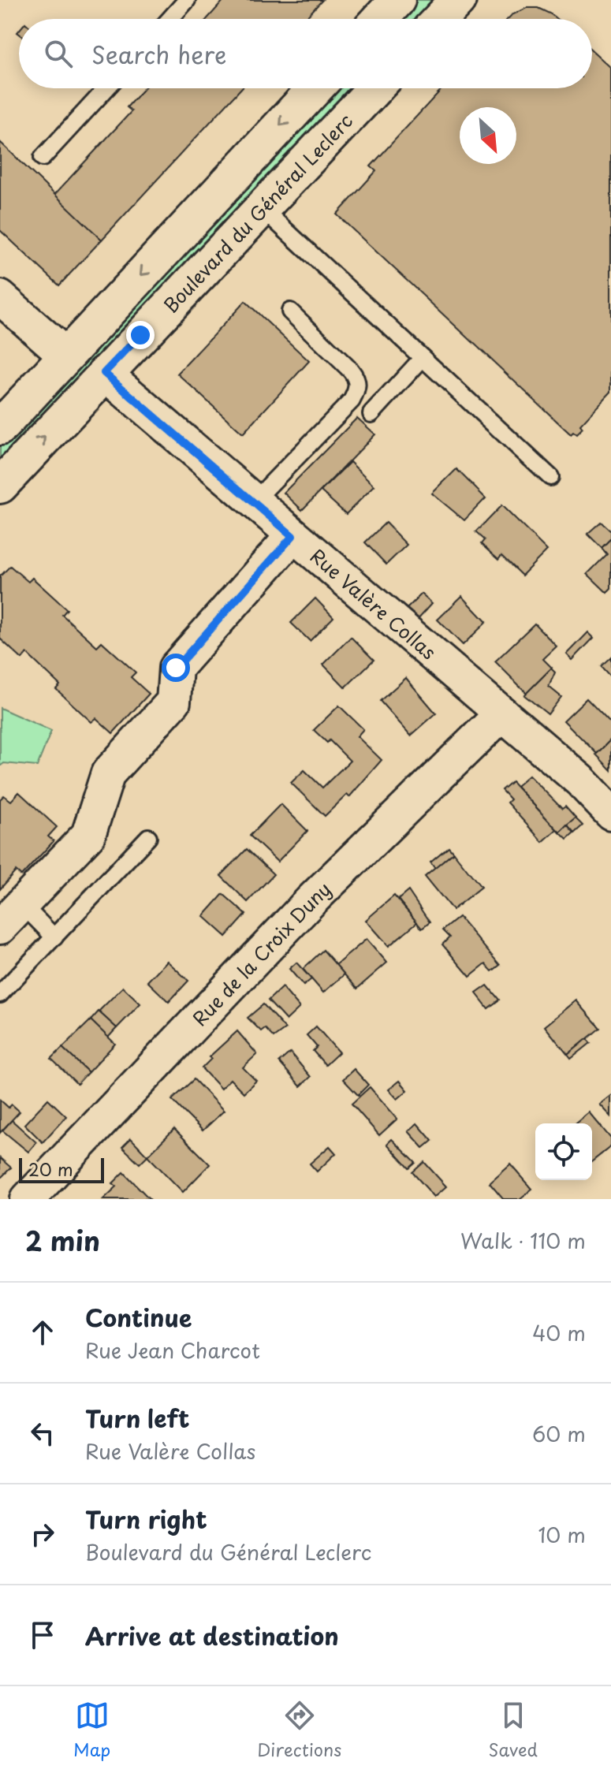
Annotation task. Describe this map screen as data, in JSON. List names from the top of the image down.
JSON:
{
  "streets": {
    "street": ["Boulevard du Général Leclerc", "Rue Valère Collas", "Rue de la Croix Duny"]
  },
  "crossings": [
    ["Boulevard du Général Leclerc", "Rue Valère Collas"],
    ["Rue Valère Collas", "Rue de la Croix Duny"]
  ],
  "scale_bar": "20 m",
  "north": "bottom right",
  "page": {
    "search": "Search here",
    "scale": "20 m",
    "heading": ["2 min", "Walk · 110 m"],
    "list": [
      ["Continue", "Rue Jean Charcot", "40 m"],
      ["Turn left", "Rue Valère Collas", "60 m"],
      ["Turn right", "Boulevard du Général Leclerc", "10 m"],
      "Arrive at destination"
    ],
    "nav": ["Map", "Directions", "Saved"]
  }
}
